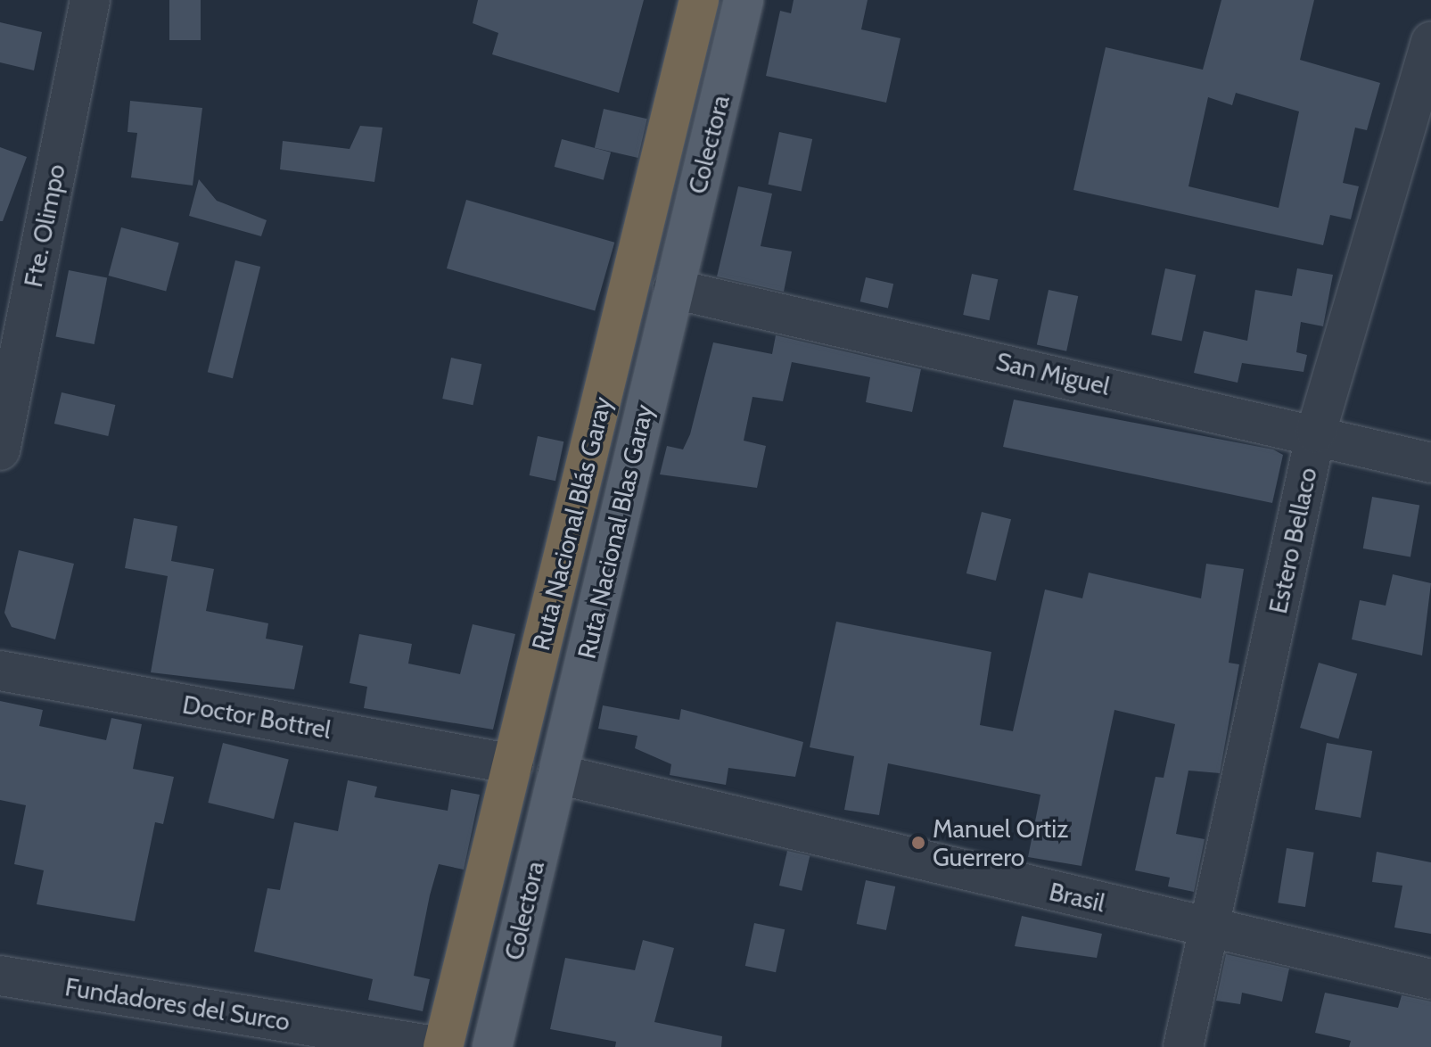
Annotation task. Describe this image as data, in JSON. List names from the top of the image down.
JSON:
{
  "streets": {
    "highway": ["Ruta Nacional Blás Garay"],
    "main road": ["Colectora", "Ruta Nacional Blas Garay"],
    "street": [
      "Fte. Olimpo",
      "San Miguel",
      "Estero Bellaco",
      "Doctor Bottrel",
      "Brasil",
      "Fundadores del Surco"
    ]
  },
  "crossings": [
    ["Colectora", "San Miguel"],
    ["Colectora", "Ruta Nacional Blas Garay"],
    ["Colectora", "Brasil"],
    ["San Miguel", "Ruta Nacional Blas Garay"],
    ["San Miguel", "Estero Bellaco"],
    ["Ruta Nacional Blás Garay", "Doctor Bottrel"],
    ["Ruta Nacional Blás Garay", "Fundadores del Surco"],
    ["Ruta Nacional Blas Garay", "Brasil"],
    ["Estero Bellaco", "Brasil"]
  ],
  "places": ["Manuel Ortiz Guerrero"]
}
